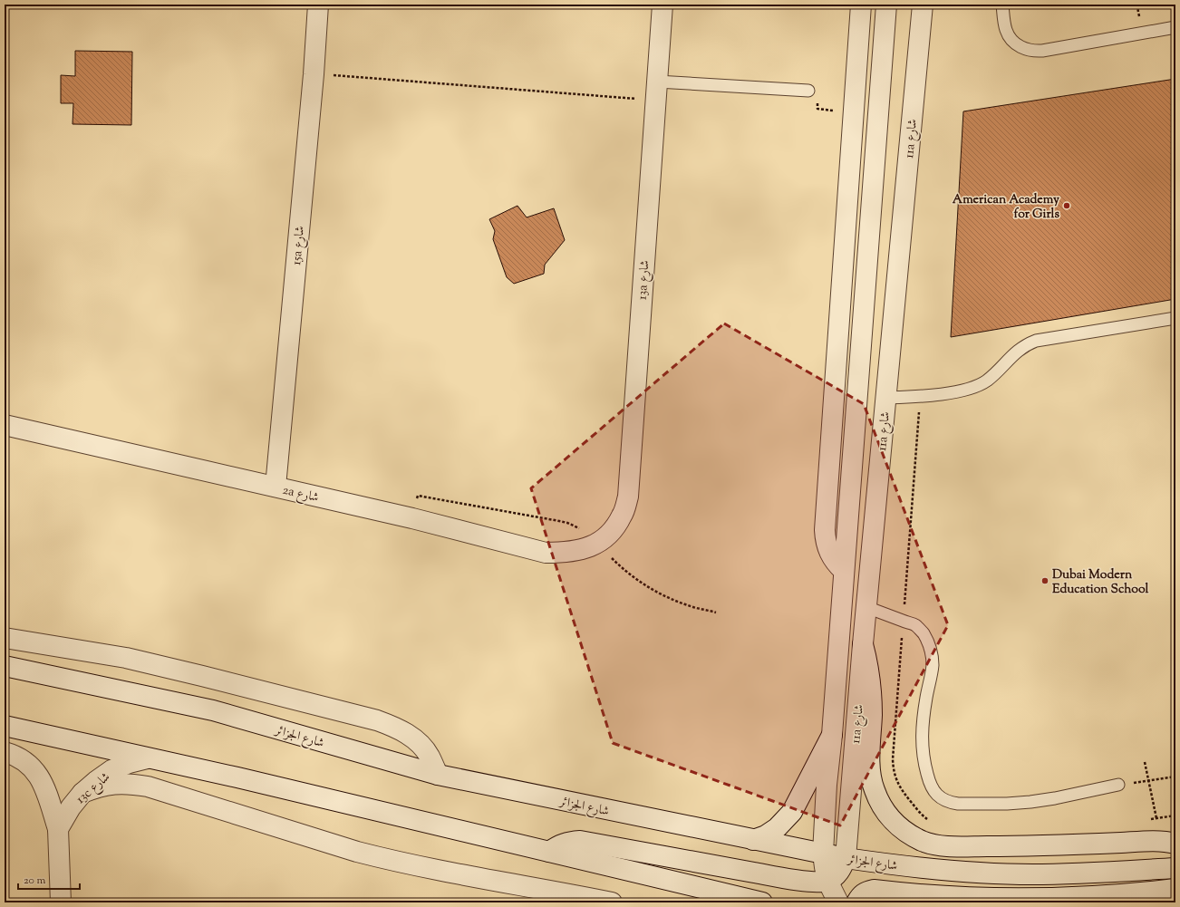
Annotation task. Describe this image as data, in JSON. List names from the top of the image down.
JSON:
{
  "streets": {
    "street": [
      "11a شارع",
      "15a شارع",
      "13a شارع",
      "2a شارع",
      "شارع الجزائر",
      "13c شارع"
    ]
  },
  "crossings": [
    ["11a شارع", "شارع الجزائر"],
    ["15a شارع", "2a شارع"],
    ["13a شارع", "2a شارع"]
  ],
  "places": ["American Academy for Girls", "Dubai Modern Education School"],
  "scale_bar": "20 m"
}
